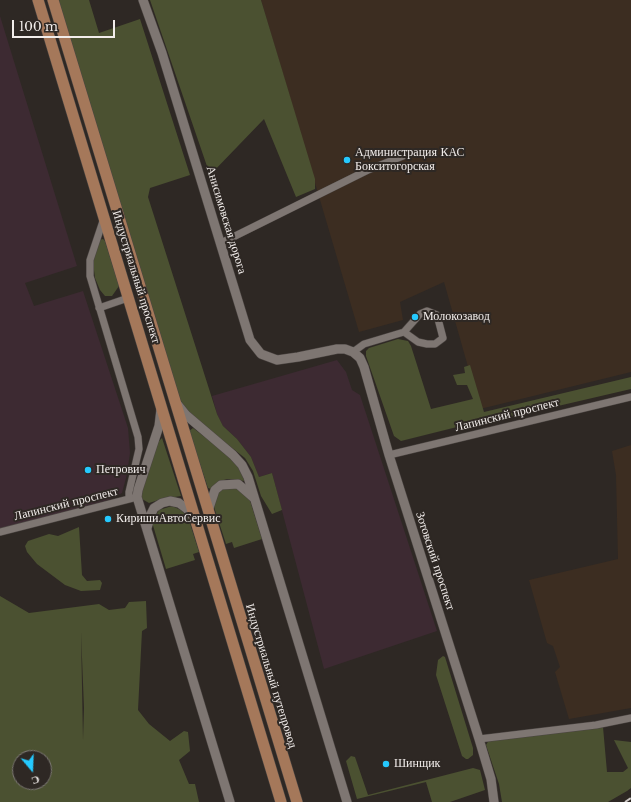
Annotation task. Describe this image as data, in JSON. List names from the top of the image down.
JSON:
{
  "streets": {
    "main road": ["Индустриальный проспект", "Индустриальный путепровод"],
    "street": ["Анисимовская дорога", "Лапинский проспект", "Зотовский проспект"]
  },
  "crossings": [
    ["Анисимовская дорога", "Зотовский проспект"],
    ["Индустриальный проспект", "Индустриальный путепровод"],
    ["Лапинский проспект", "Зотовский проспект"]
  ],
  "places": [
    "Администрация КАС Бокситогорская",
    "Молокозавод",
    "Петрович",
    "КиришиАвтоСервис",
    "Шинщик"
  ],
  "scale_bar": "100 m",
  "north": "bottom"
}
